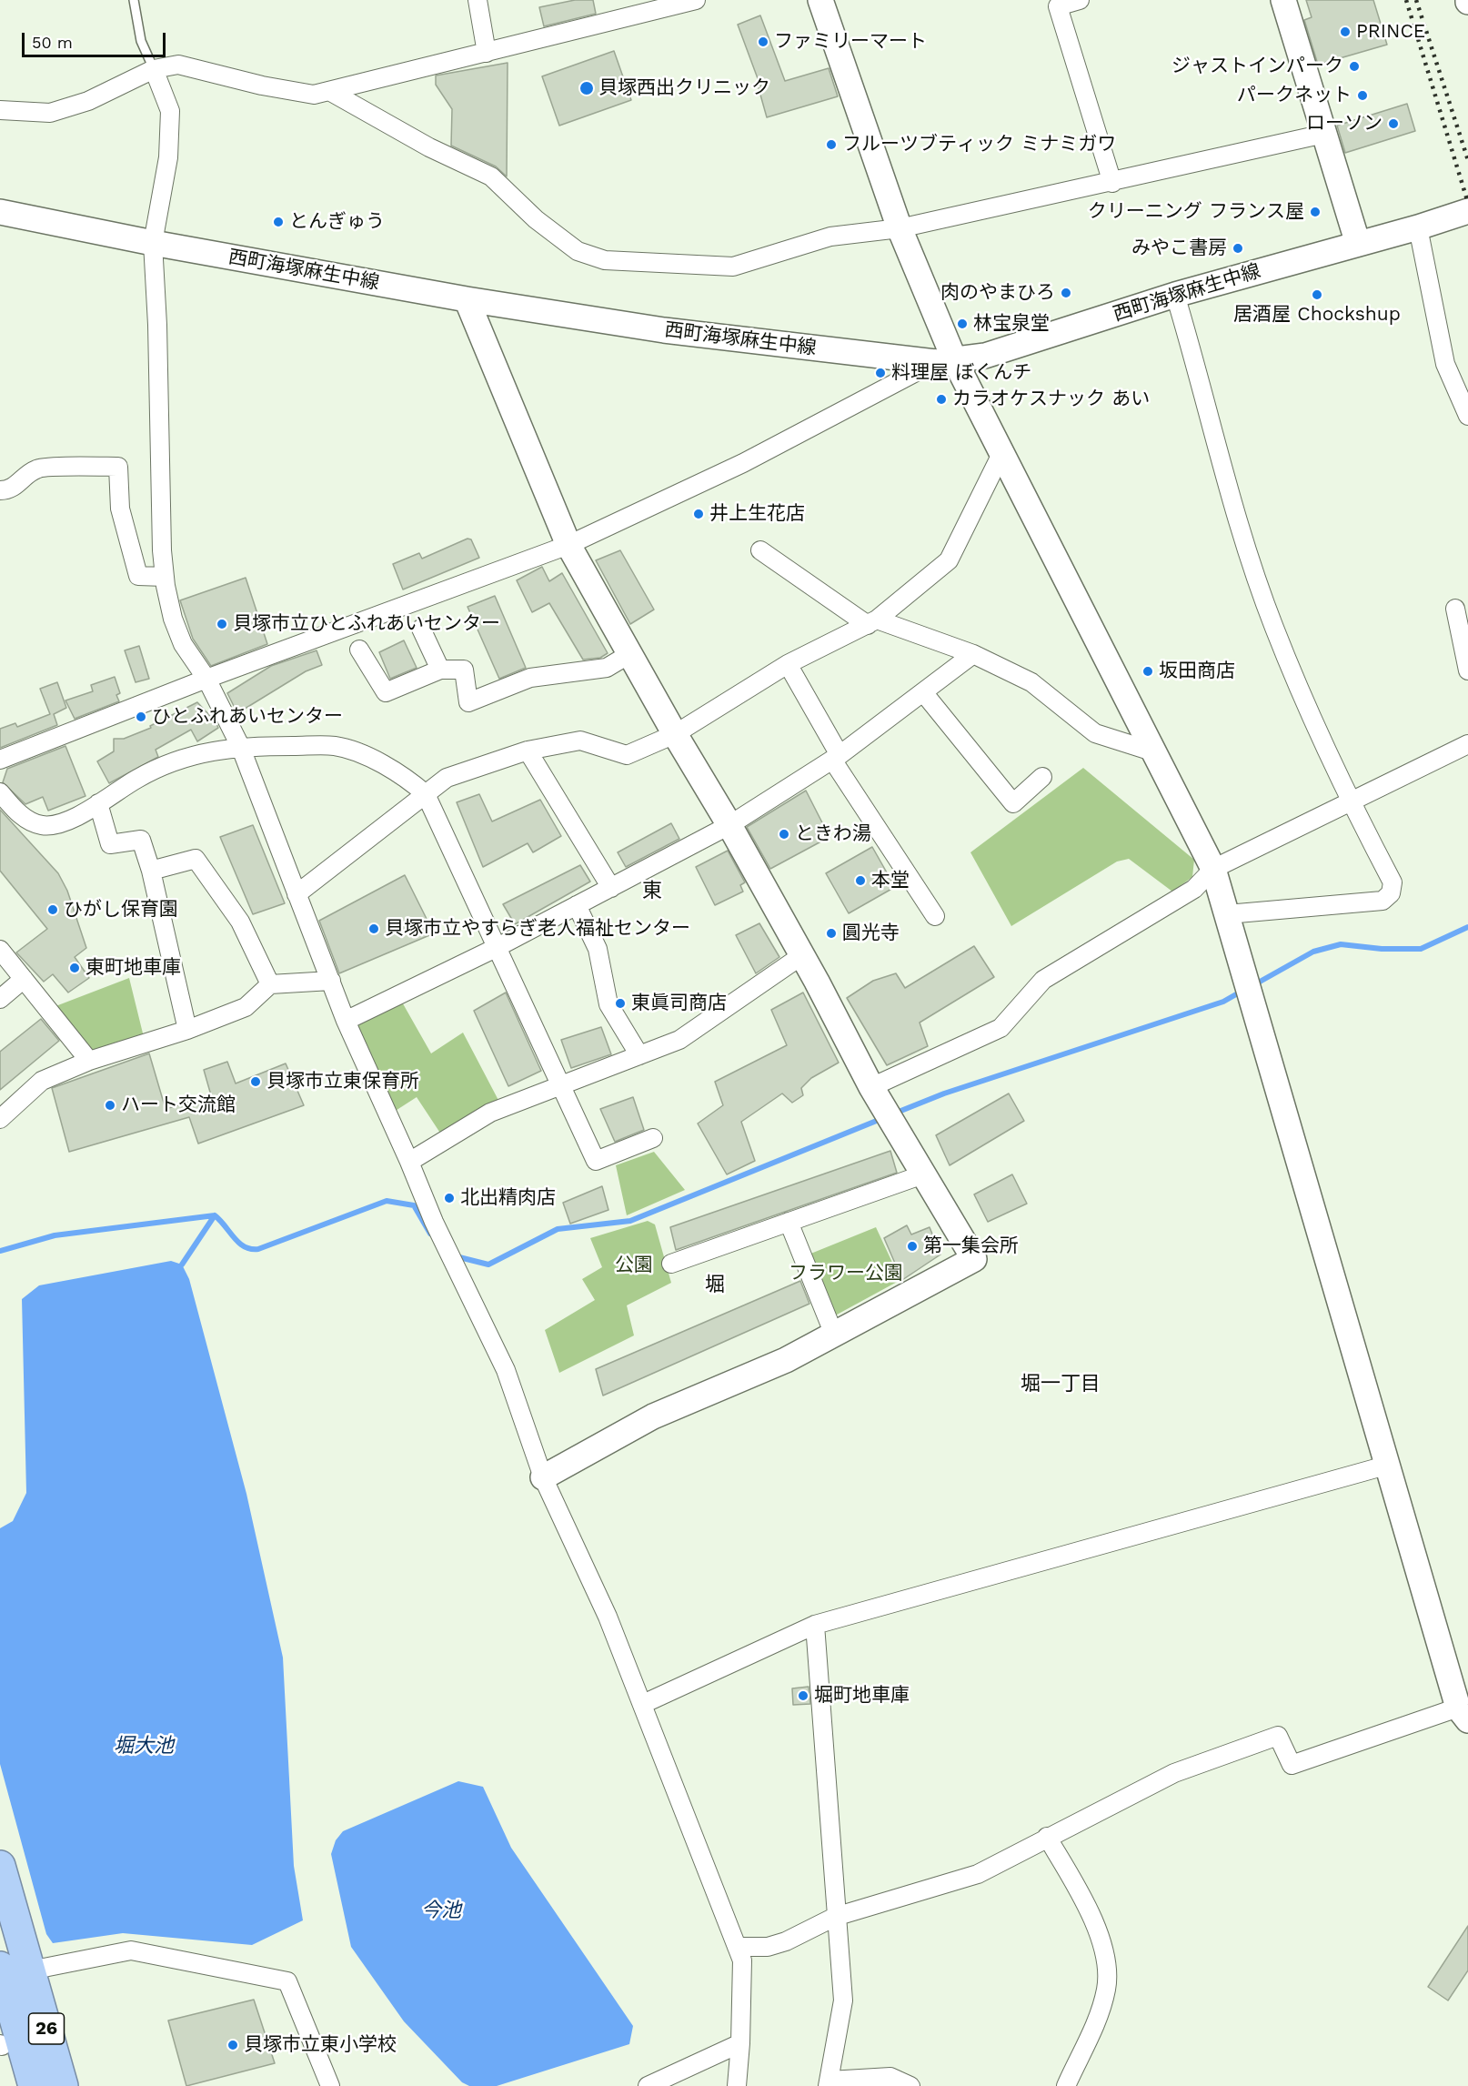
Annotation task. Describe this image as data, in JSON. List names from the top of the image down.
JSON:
{
  "streets": {
    "highway": ["26"],
    "street": ["西町海塚麻生中線"]
  },
  "districts": ["東", "堀", "堀一丁目"],
  "water": ["堀大池", "今池"],
  "parks": ["公園", "フラワー公園"],
  "places": [
    "PRINCE",
    "ファミリーマート",
    "ジャストインパーク",
    "貝塚西出クリニック",
    "パークネット",
    "ローソン",
    "フルーツブティック ミナミガワ",
    "クリーニング フランス屋",
    "とんぎゅう",
    "みやこ書房",
    "肉のやまひろ",
    "居酒屋 Chockshup",
    "林宝泉堂",
    "料理屋 ぼくんチ",
    "カラオケスナック あい",
    "井上生花店",
    "貝塚市立ひとふれあいセンター",
    "坂田商店",
    "ひとふれあいセンター",
    "ときわ湯",
    "本堂",
    "ひがし保育園",
    "貝塚市立やすらぎ老人福祉センター",
    "圓光寺",
    "東町地車庫",
    "東眞司商店",
    "貝塚市立東保育所",
    "ハート交流館",
    "北出精肉店",
    "第一集会所",
    "堀町地車庫",
    "貝塚市立東小学校"
  ],
  "scale_bar": "50 m"
}
